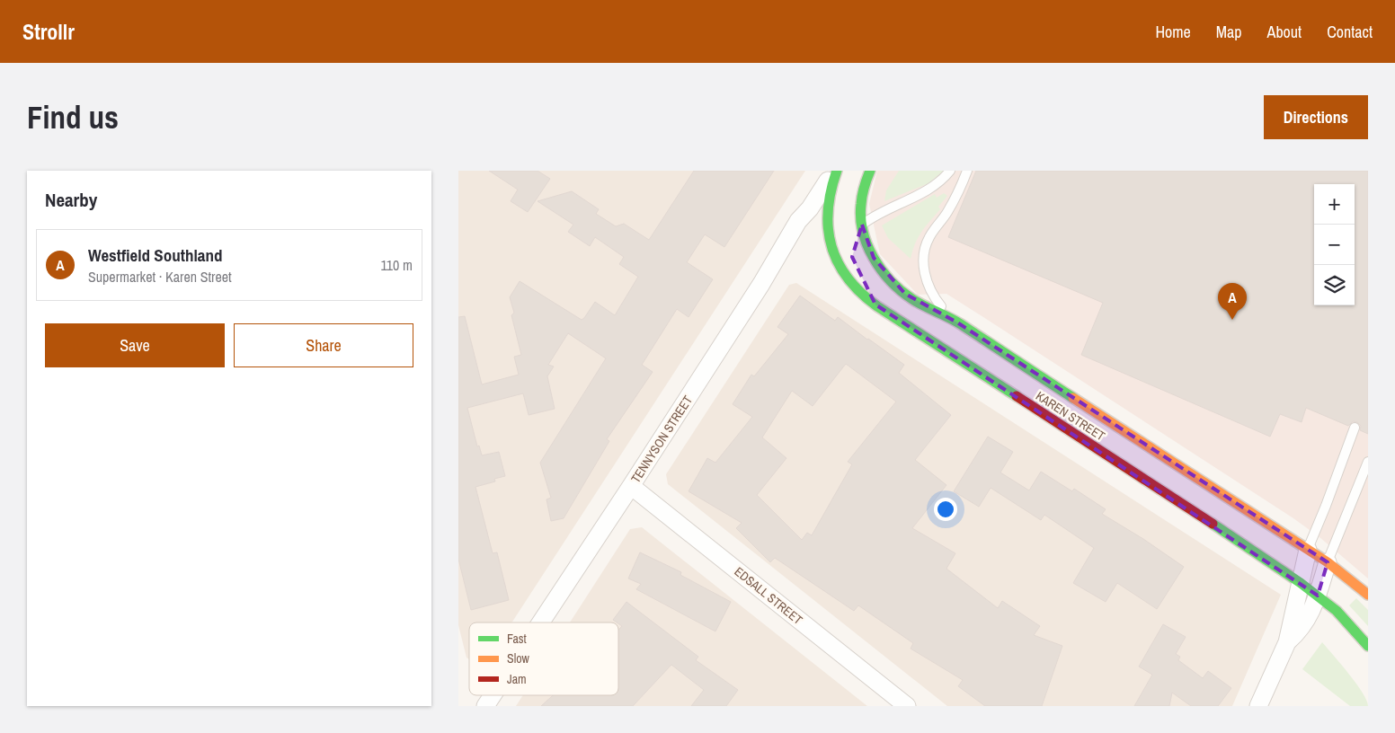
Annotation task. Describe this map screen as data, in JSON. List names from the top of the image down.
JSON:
{
  "streets": {
    "street": ["KAREN STREET", "TENNYSON STREET", "EDSALL STREET"]
  },
  "crossings": [
    ["KAREN STREET", "TENNYSON STREET"],
    ["TENNYSON STREET", "EDSALL STREET"]
  ],
  "legend": ["Fast", "Slow", "Jam"],
  "page": {
    "header": "Strollr",
    "nav": [
      "Home",
      "Map",
      "About",
      "Contact"
    ],
    "buttons": [
      "Directions",
      ["Save", "Share"]
    ],
    "title": "Find us",
    "heading": "Nearby",
    "map_buttons": ["+", "−"],
    "list": [
      {
        "mark": "A",
        "name": "Westfield Southland",
        "note": "Supermarket · Karen Street",
        "value": "110 m"
      }
    ],
    "pins": "A"
  }
}
